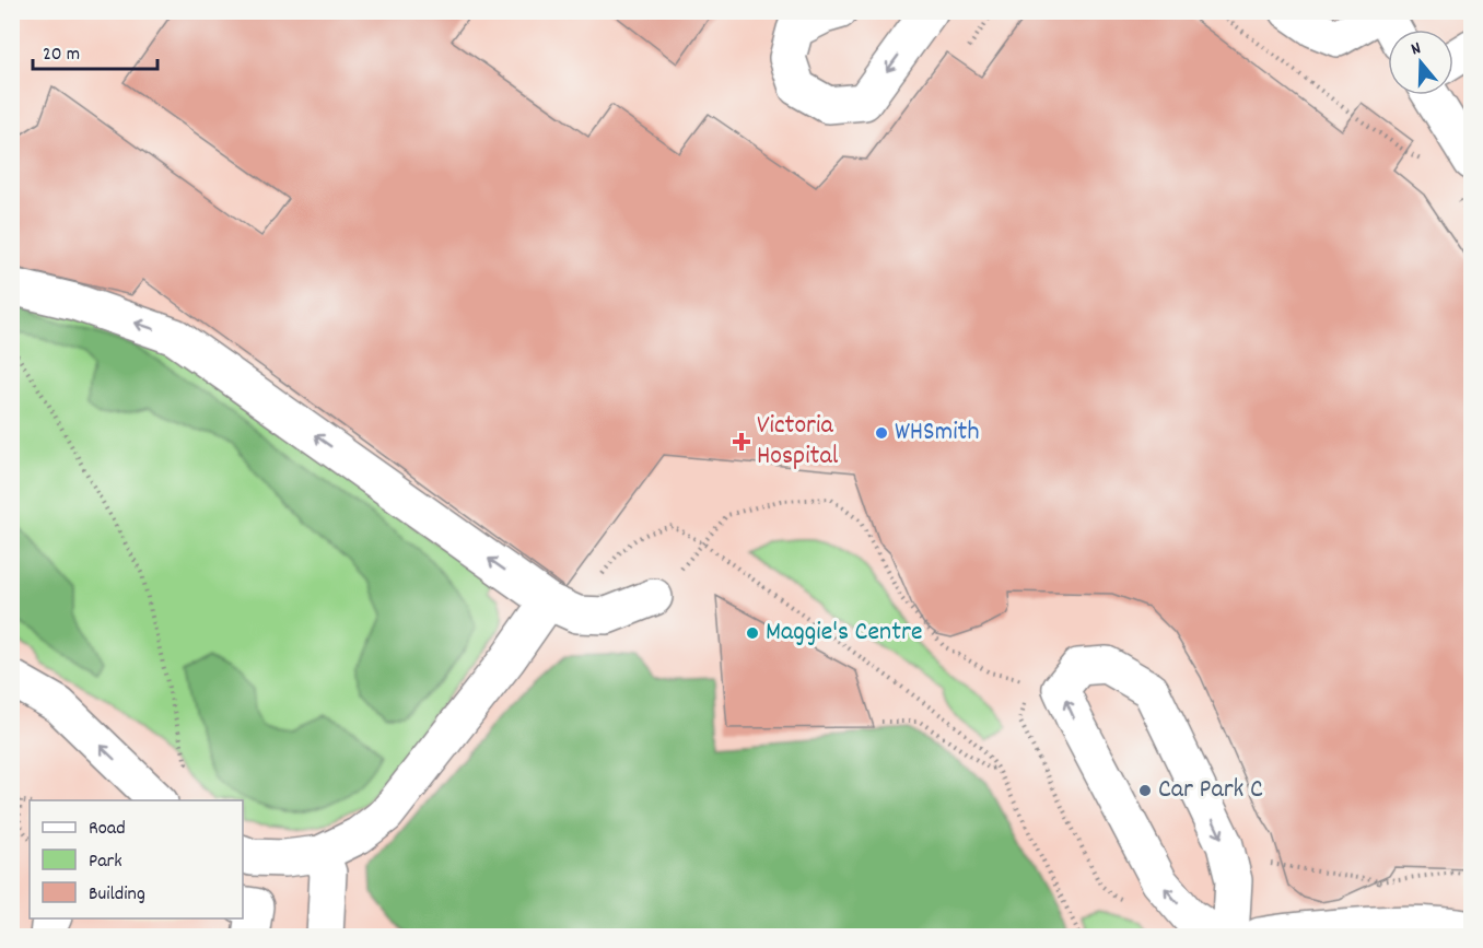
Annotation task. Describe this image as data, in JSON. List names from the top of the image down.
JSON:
{
  "places": {
    "other": ["WHSmith", "Maggie's Centre", "Car Park C"],
    "health": ["Victoria Hospital"]
  },
  "legend": ["Road", "Park", "Building"],
  "scale_bar": "20 m",
  "north": "top"
}
